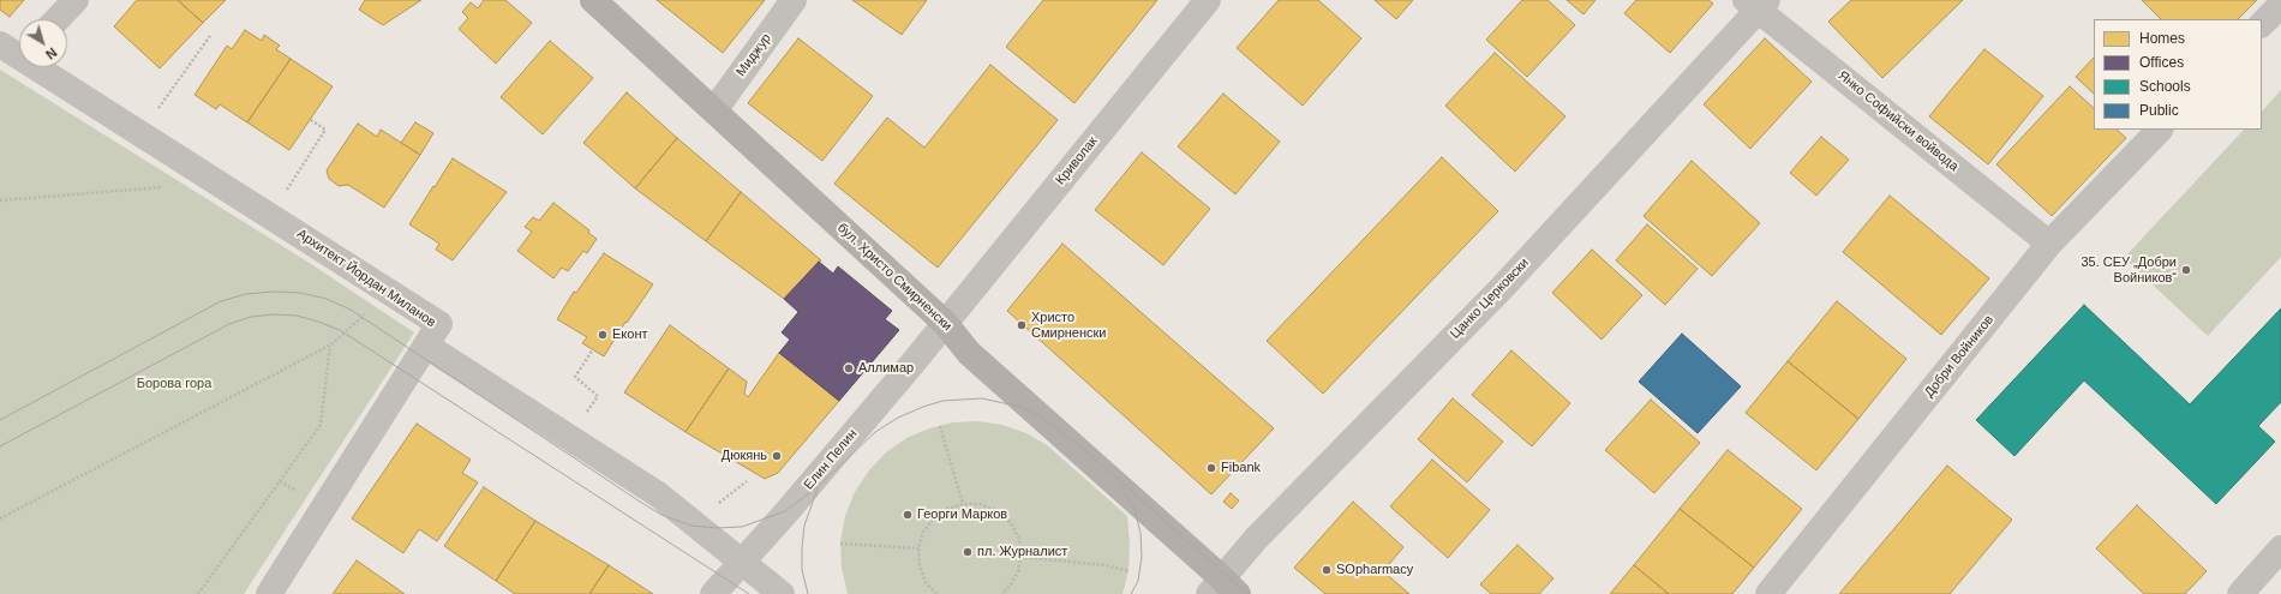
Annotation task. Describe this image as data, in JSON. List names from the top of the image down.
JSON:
{
  "streets": {
    "street": [
      "Миджур",
      "Янко Софийски войвода",
      "Криволак",
      "бул. Христо Смирненски",
      "Архитект Йордан Миланов",
      "Цанко Церковски",
      "Добри Войников",
      "Елин Пелин"
    ]
  },
  "crossings": [
    ["Миджур", "бул. Христо Смирненски"],
    ["Янко Софийски войвода", "Цанко Церковски"],
    ["Янко Софийски войвода", "Добри Войников"],
    ["Криволак", "бул. Христо Смирненски"],
    ["Криволак", "Елин Пелин"],
    ["бул. Христо Смирненски", "Цанко Церковски"],
    ["бул. Христо Смирненски", "Елин Пелин"],
    ["Архитект Йордан Миланов", "Елин Пелин"]
  ],
  "parks": ["Борова гора"],
  "places": [
    "35. СЕУ „Добри Войников“",
    "Христо Смирненски",
    "Еконт",
    "Аллимар",
    "Дюкянь",
    "Fibank",
    "Георги Марков",
    "пл. Журналист",
    "SOpharmacy"
  ],
  "legend": [
    "Homes",
    "Offices",
    "Schools",
    "Public"
  ],
  "north": "bottom right"
}
